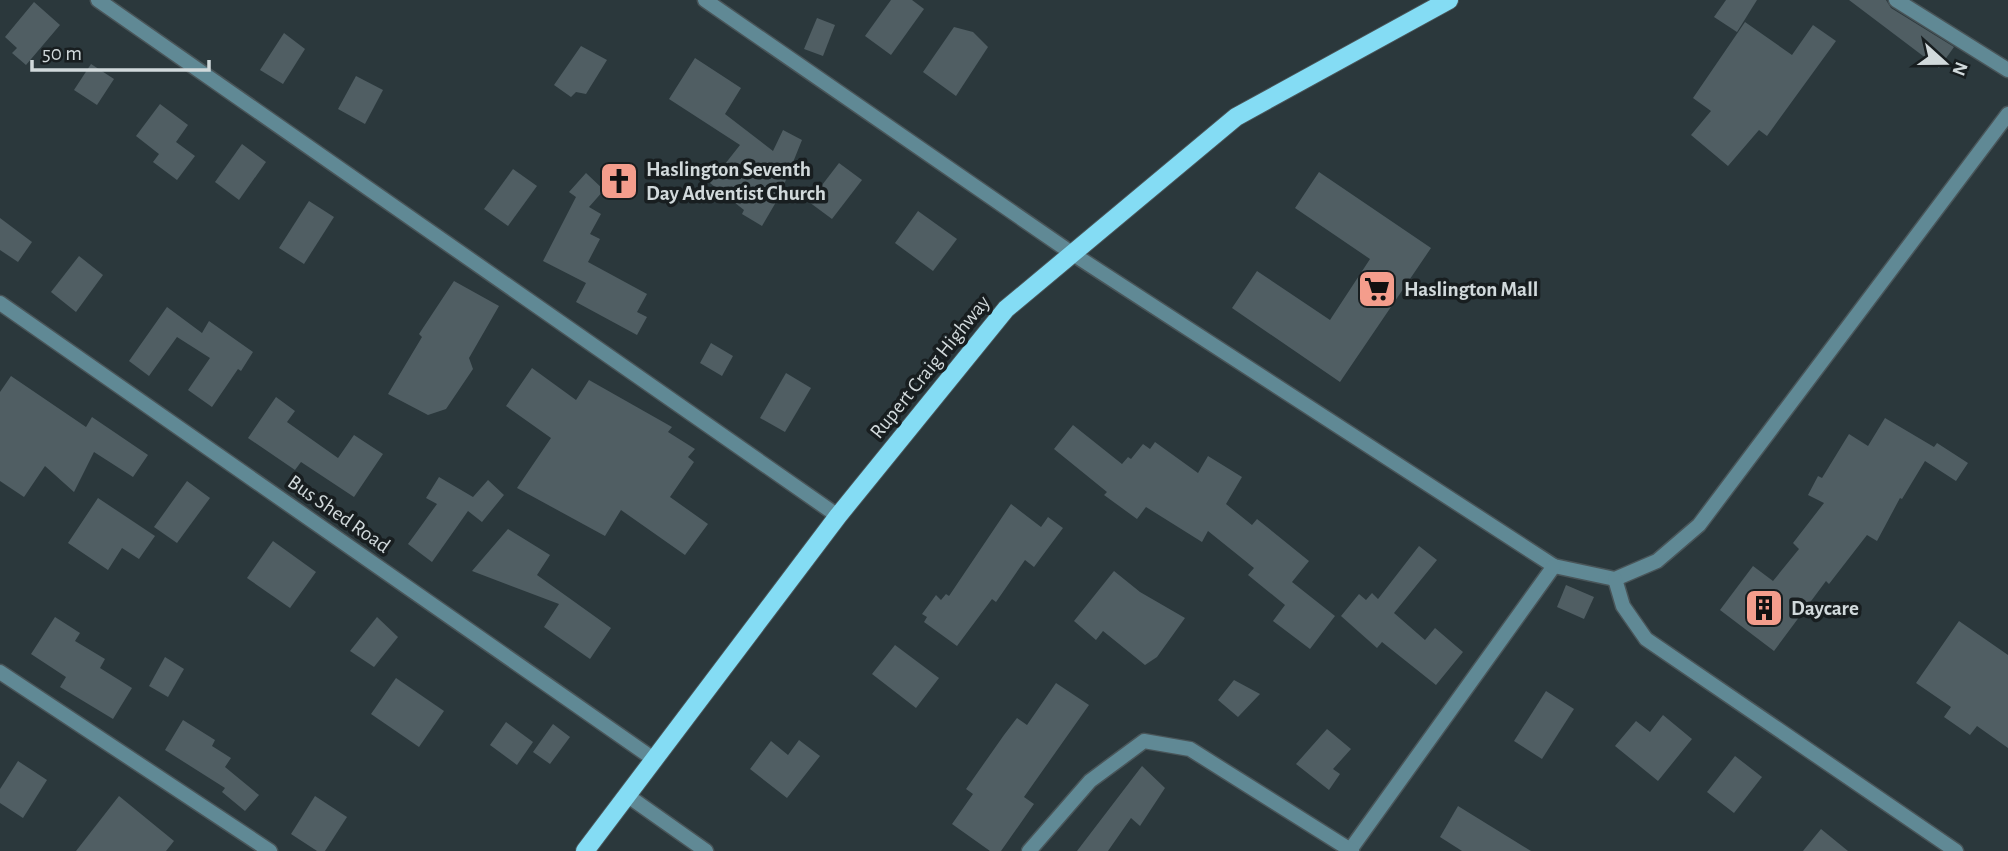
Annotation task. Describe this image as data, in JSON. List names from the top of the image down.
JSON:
{
  "streets": {
    "main road": ["Rupert Craig Highway"],
    "street": ["Bus Shed Road"]
  },
  "crossings": [
    ["Rupert Craig Highway", "Bus Shed Road"]
  ],
  "places": {
    "church": ["Haslington Seventh Day Adventist Church"],
    "supermarket": ["Haslington Mall"],
    "building": ["Daycare"]
  },
  "scale_bar": "50 m",
  "north": "right"
}
